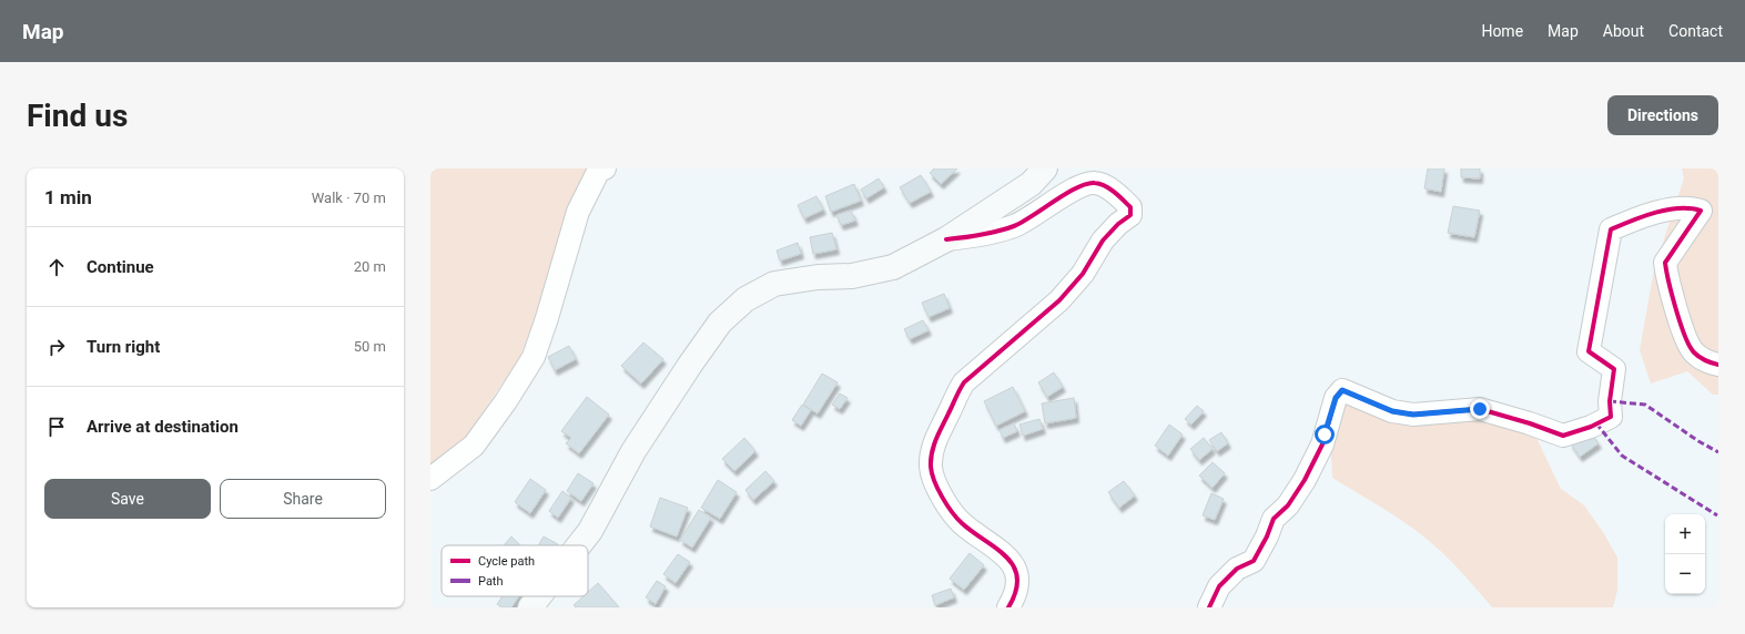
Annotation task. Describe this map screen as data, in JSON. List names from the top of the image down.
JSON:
{
  "legend": ["Cycle path", "Path"],
  "page": {
    "header": "Map",
    "nav": [
      "Home",
      "Map",
      "About",
      "Contact"
    ],
    "buttons": [
      "Directions",
      ["Save", "Share"]
    ],
    "title": "Find us",
    "heading": ["1 min", "Walk · 70 m"],
    "list": [
      ["Continue", "20 m"],
      ["Turn right", "50 m"],
      "Arrive at destination"
    ],
    "map_buttons": ["+", "−"]
  }
}
